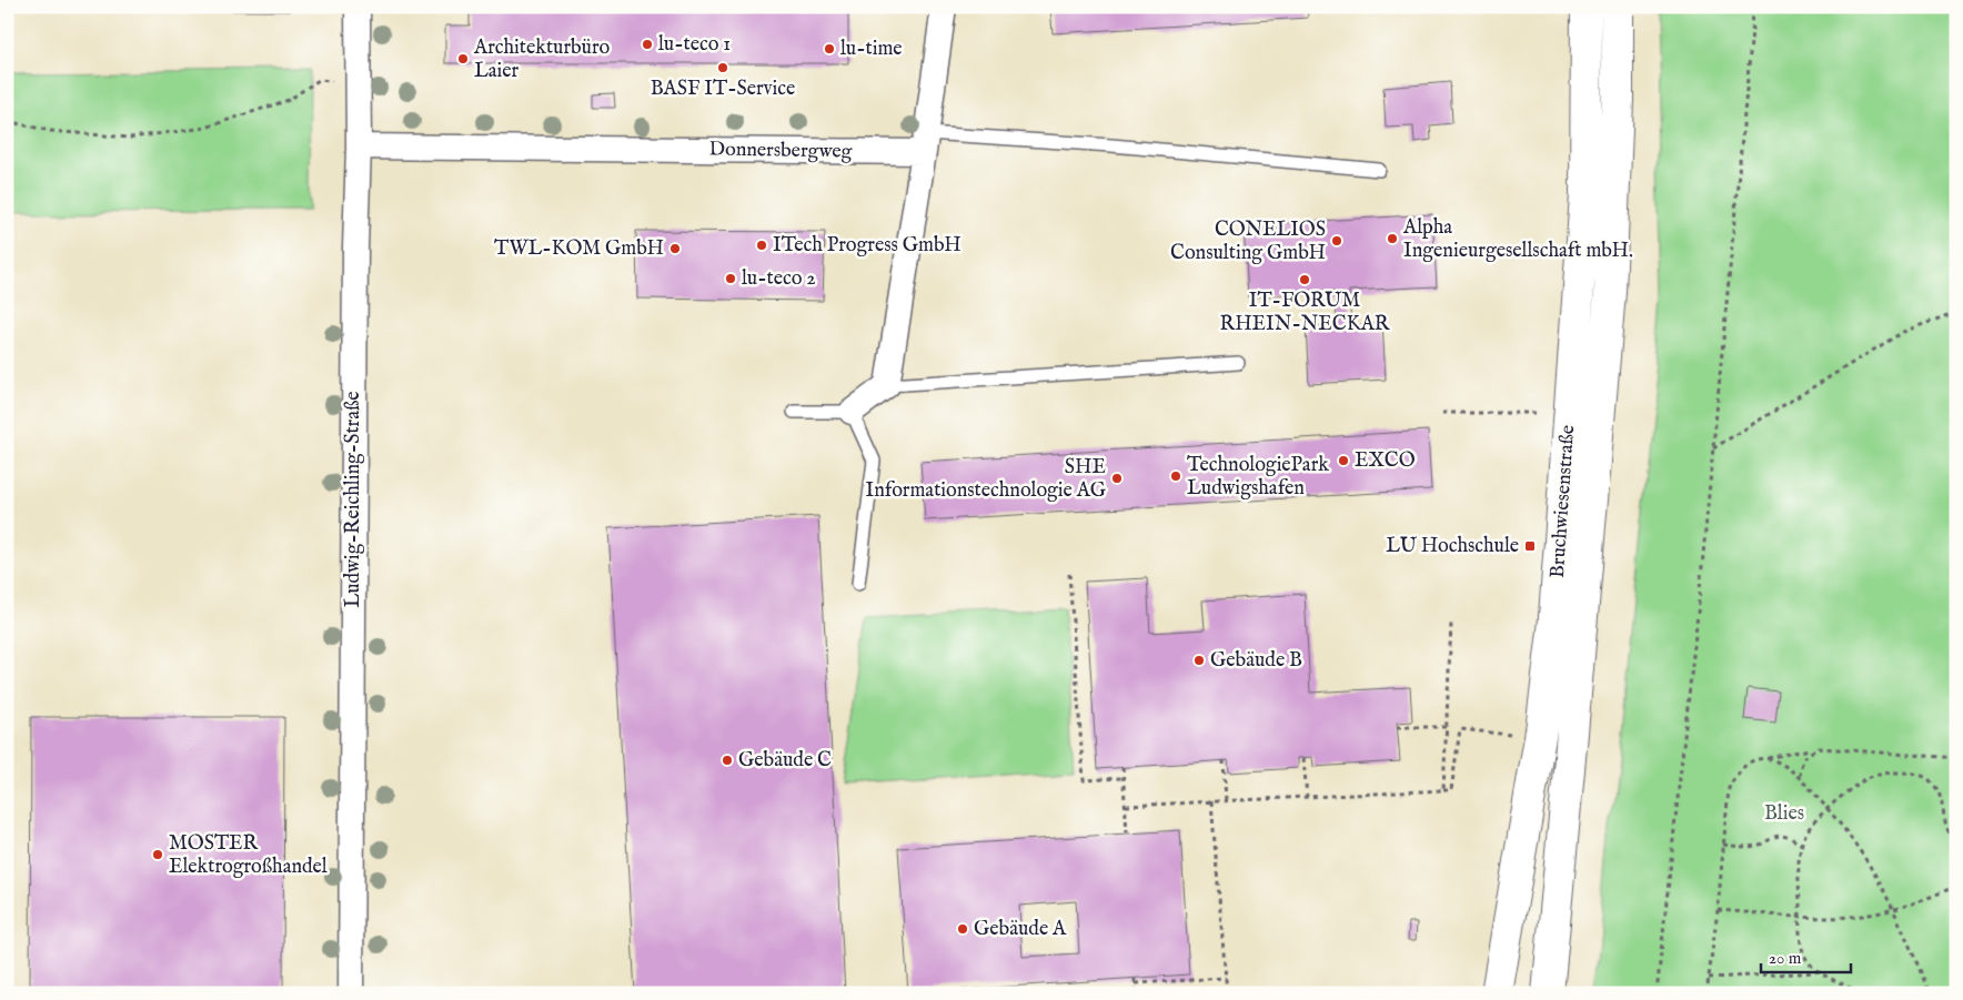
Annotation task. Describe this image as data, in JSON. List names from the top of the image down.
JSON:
{
  "streets": {
    "main road": ["Bruchwiesenstraße"],
    "street": ["Donnersbergweg", "Ludwig-Reichling-Straße"]
  },
  "crossings": [
    ["Donnersbergweg", "Ludwig-Reichling-Straße"]
  ],
  "parks": ["Blies"],
  "places": {
    "other": [
      "lu-teco 1",
      "lu-time",
      "Architekturbüro Laier",
      "BASF IT-Service",
      "Alpha Ingenieurgesellschaft mbH.",
      "CONELIOS Consulting GmbH",
      "ITech Progress GmbH",
      "TWL-KOM GmbH",
      "lu-teco 2",
      "IT-FORUM RHEIN-NECKAR",
      "EXCO",
      "TechnologiePark Ludwigshafen",
      "SHE Informationstechnologie AG",
      "Gebäude B",
      "Gebäude C",
      "MOSTER Elektrogroßhandel",
      "Gebäude A"
    ],
    "transit": ["LU Hochschule"]
  },
  "scale_bar": "20 m"
}
